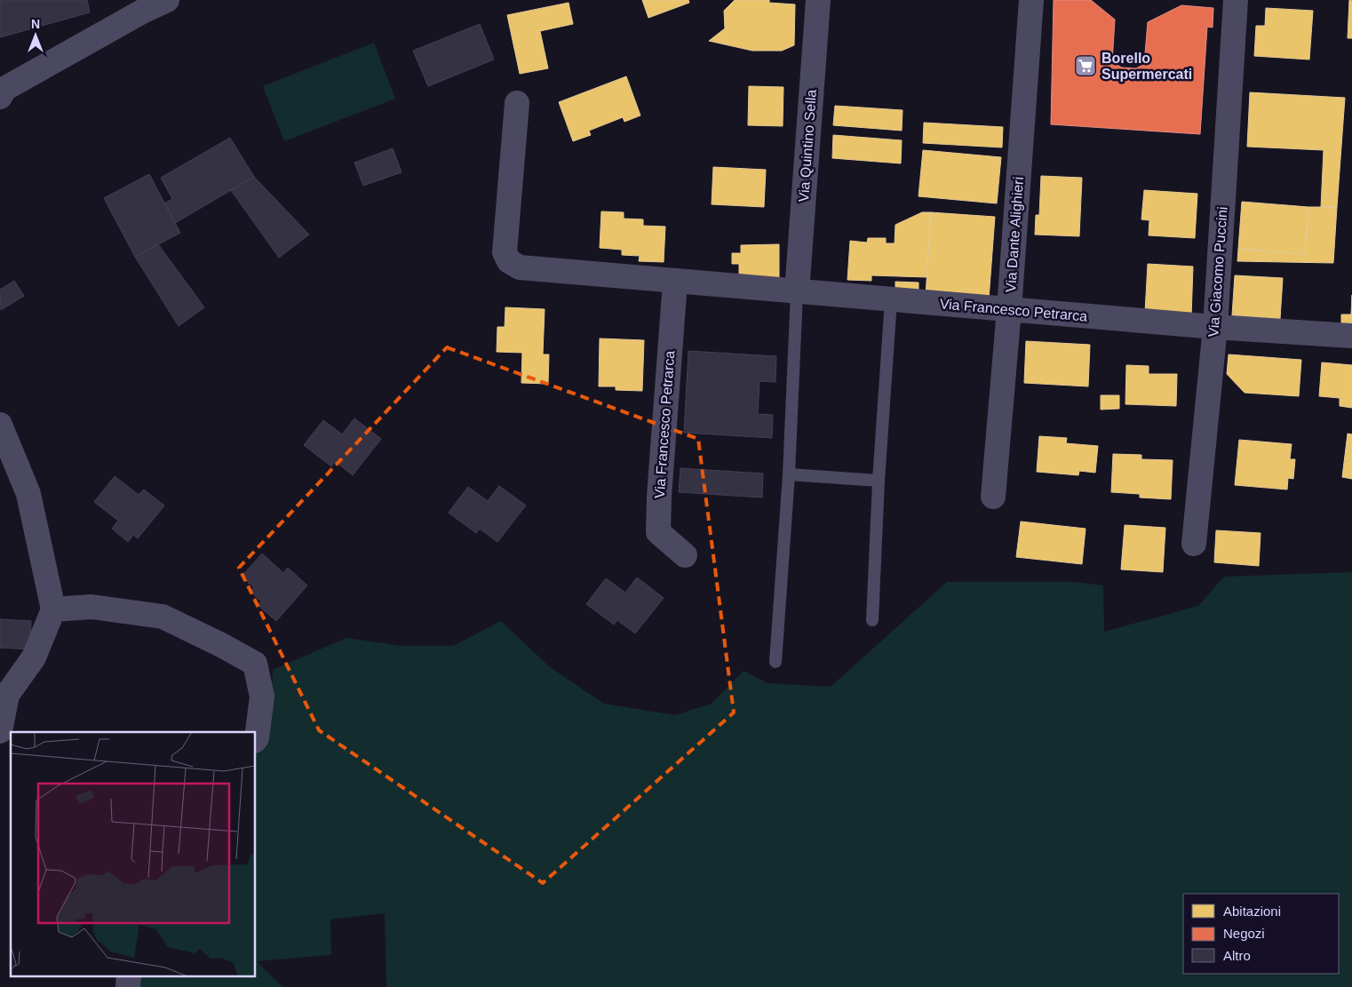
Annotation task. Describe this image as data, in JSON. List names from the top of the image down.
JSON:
{
  "streets": {
    "street": [
      "Via Quintino Sella",
      "Via Dante Alighieri",
      "Via Giacomo Puccini",
      "Via Francesco Petrarca"
    ]
  },
  "crossings": [
    ["Via Quintino Sella", "Via Francesco Petrarca"],
    ["Via Dante Alighieri", "Via Francesco Petrarca"],
    ["Via Giacomo Puccini", "Via Francesco Petrarca"]
  ],
  "places": {
    "supermarket": ["Borello Supermercati"]
  },
  "legend": ["Abitazioni", "Negozi", "Altro"],
  "north": "top"
}
